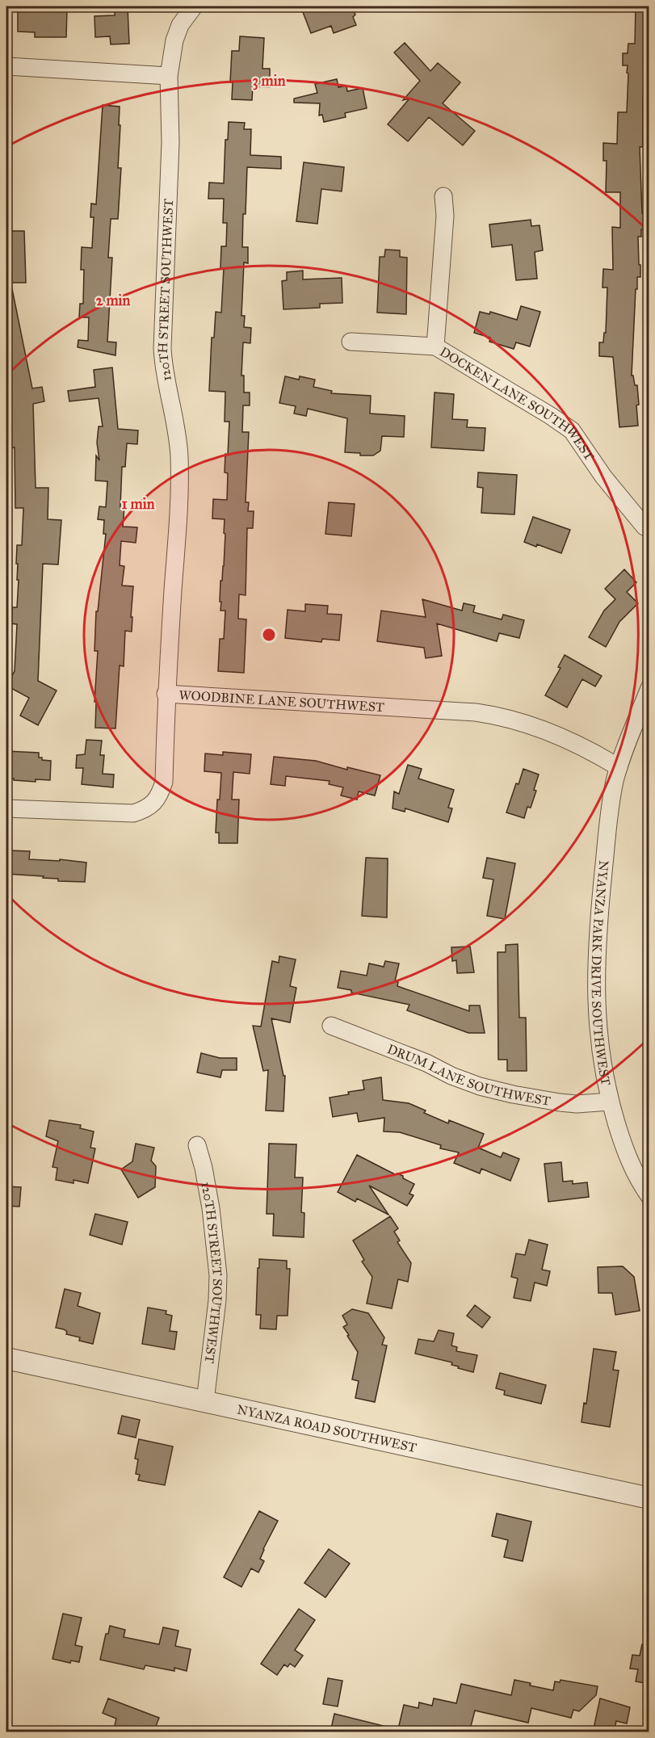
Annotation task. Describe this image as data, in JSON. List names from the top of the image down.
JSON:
{
  "streets": {
    "street": [
      "120TH STREET SOUTHWEST",
      "DOCKEN LANE SOUTHWEST",
      "WOODBINE LANE SOUTHWEST",
      "NYANZA PARK DRIVE SOUTHWEST",
      "DRUM LANE SOUTHWEST",
      "NYANZA ROAD SOUTHWEST"
    ]
  },
  "crossings": [
    ["120TH STREET SOUTHWEST", "WOODBINE LANE SOUTHWEST"],
    ["120TH STREET SOUTHWEST", "NYANZA ROAD SOUTHWEST"],
    ["WOODBINE LANE SOUTHWEST", "NYANZA PARK DRIVE SOUTHWEST"],
    ["NYANZA PARK DRIVE SOUTHWEST", "DRUM LANE SOUTHWEST"]
  ],
  "rings": ["3 min", "2 min", "1 min"]
}
